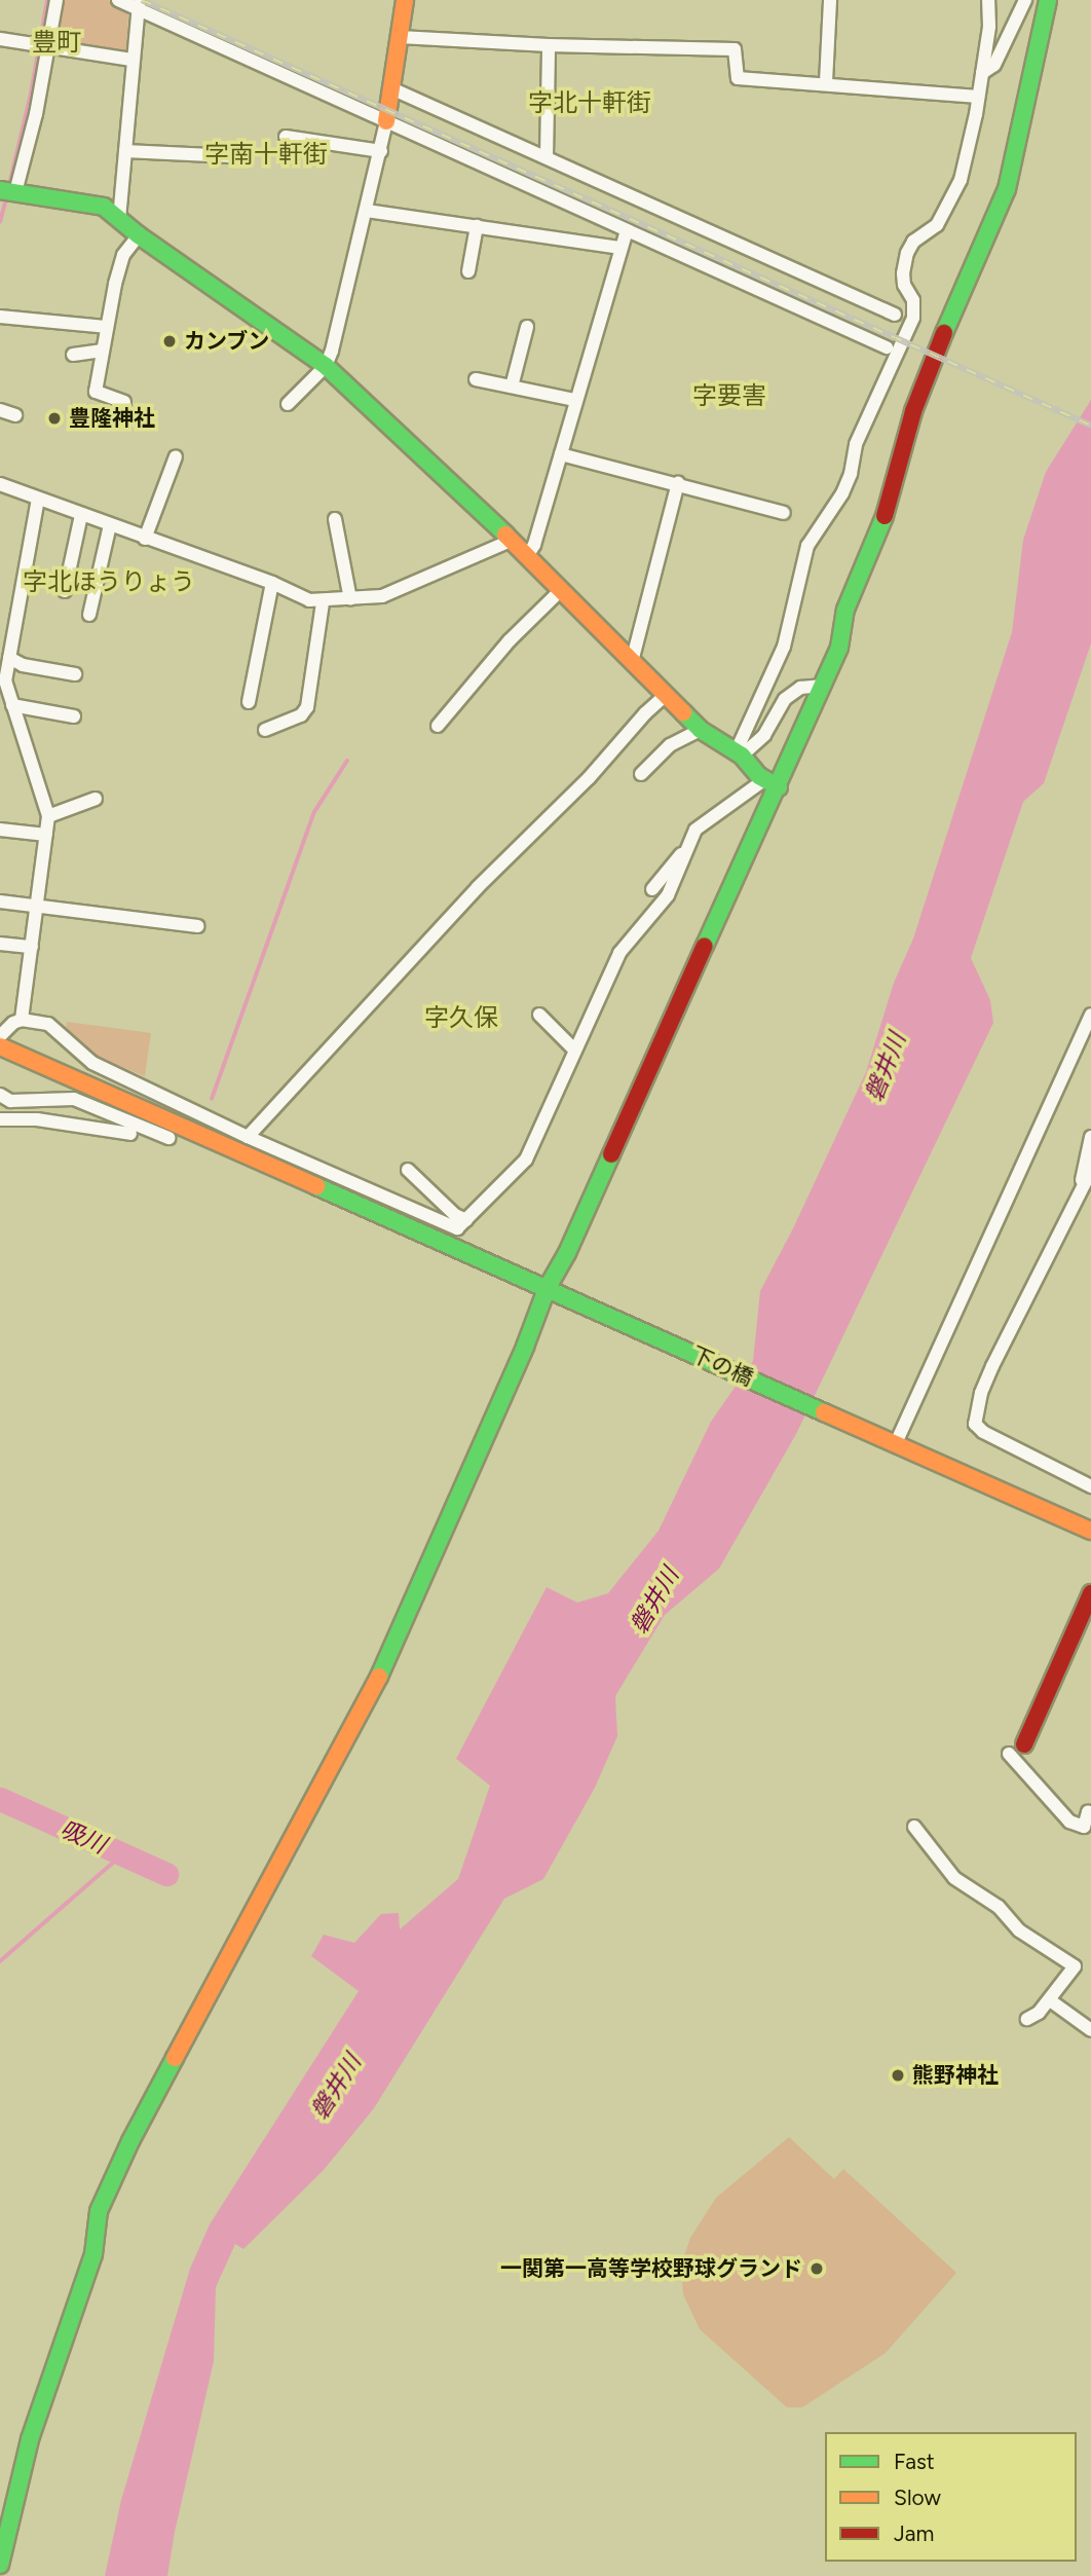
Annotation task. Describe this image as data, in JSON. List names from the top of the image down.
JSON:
{
  "streets": {
    "street": ["下の橋"]
  },
  "districts": [
    "豊町",
    "字北十軒街",
    "字南十軒街",
    "字要害",
    "字北ほうりょう",
    "字久保"
  ],
  "water": ["磐井川", "吸川"],
  "places": [
    "カンブン",
    "豊隆神社",
    "熊野神社",
    "一関第一高等学校野球グランド"
  ],
  "legend": ["Fast", "Slow", "Jam"]
}
